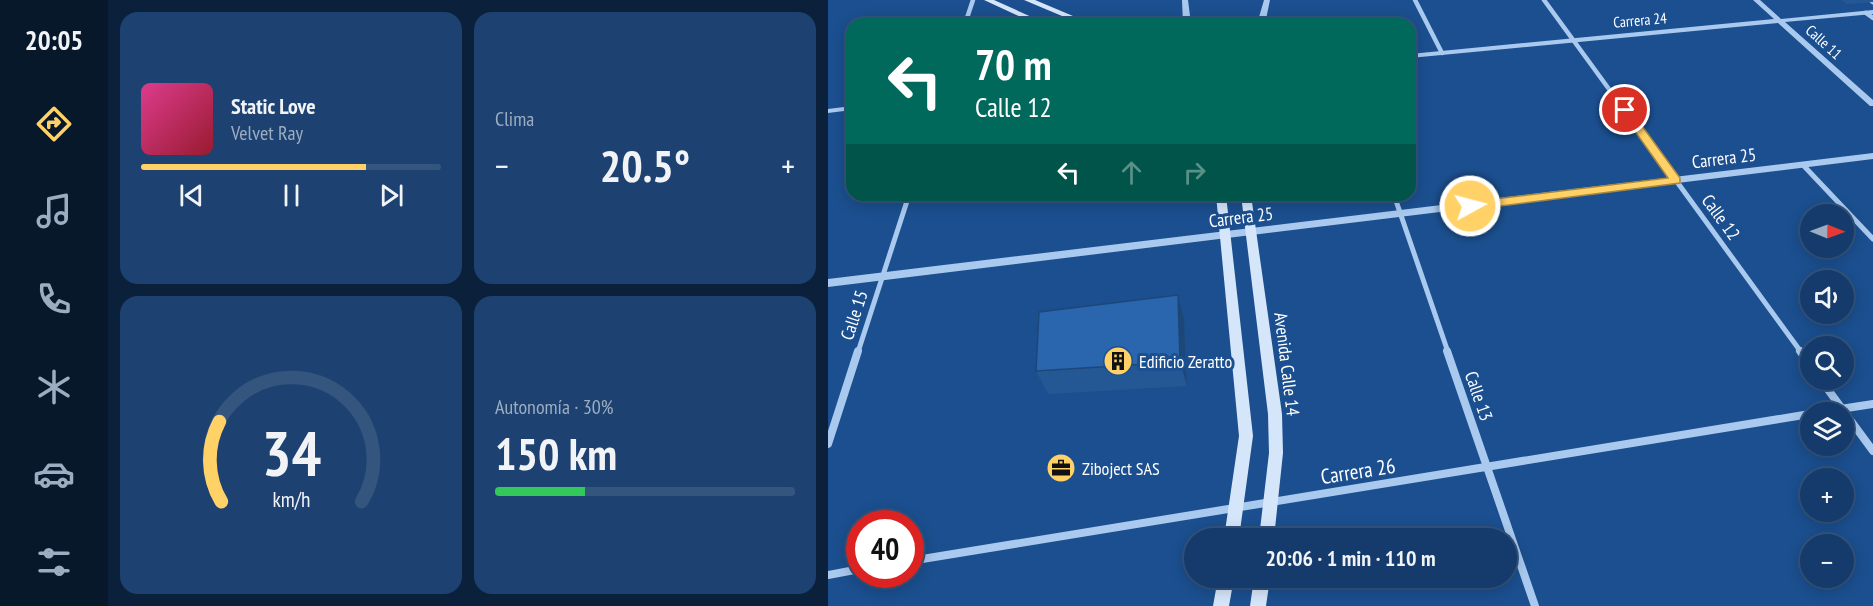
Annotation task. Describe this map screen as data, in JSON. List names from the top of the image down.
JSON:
{
  "streets": {
    "main road": ["Avenida Calle 14"],
    "street": [
      "Carrera 24",
      "Calle 11",
      "Carrera 25",
      "Calle 12",
      "Calle 15",
      "Calle 13",
      "Carrera 26"
    ]
  },
  "crossings": [
    ["Carrera 24", "Calle 11"],
    ["Carrera 24", "Calle 12"],
    ["Carrera 25", "Calle 12"],
    ["Carrera 25", "Calle 15"],
    ["Carrera 25", "Avenida Calle 14"],
    ["Carrera 25", "Calle 13"],
    ["Avenida Calle 14", "Carrera 26"],
    ["Calle 13", "Carrera 26"]
  ],
  "places": {
    "building": ["Edificio Zeratto"],
    "office": ["Ziboject SAS"]
  },
  "north": "right",
  "page": {
    "tabs": "20:05",
    "tile": [
      "Clima",
      ["Autonomía · 30%", "150 km"]
    ],
    "turn": ["70 m", "Calle 12"],
    "song": ["Static Love", "Velvet Ray"],
    "heat": ["−", "20.5°", "+"],
    "map_buttons": ["+", "−"],
    "limit": "40",
    "trip": "20:06 · 1 min · 110 m",
    "gauge": ["34", "km/h"]
  }
}
